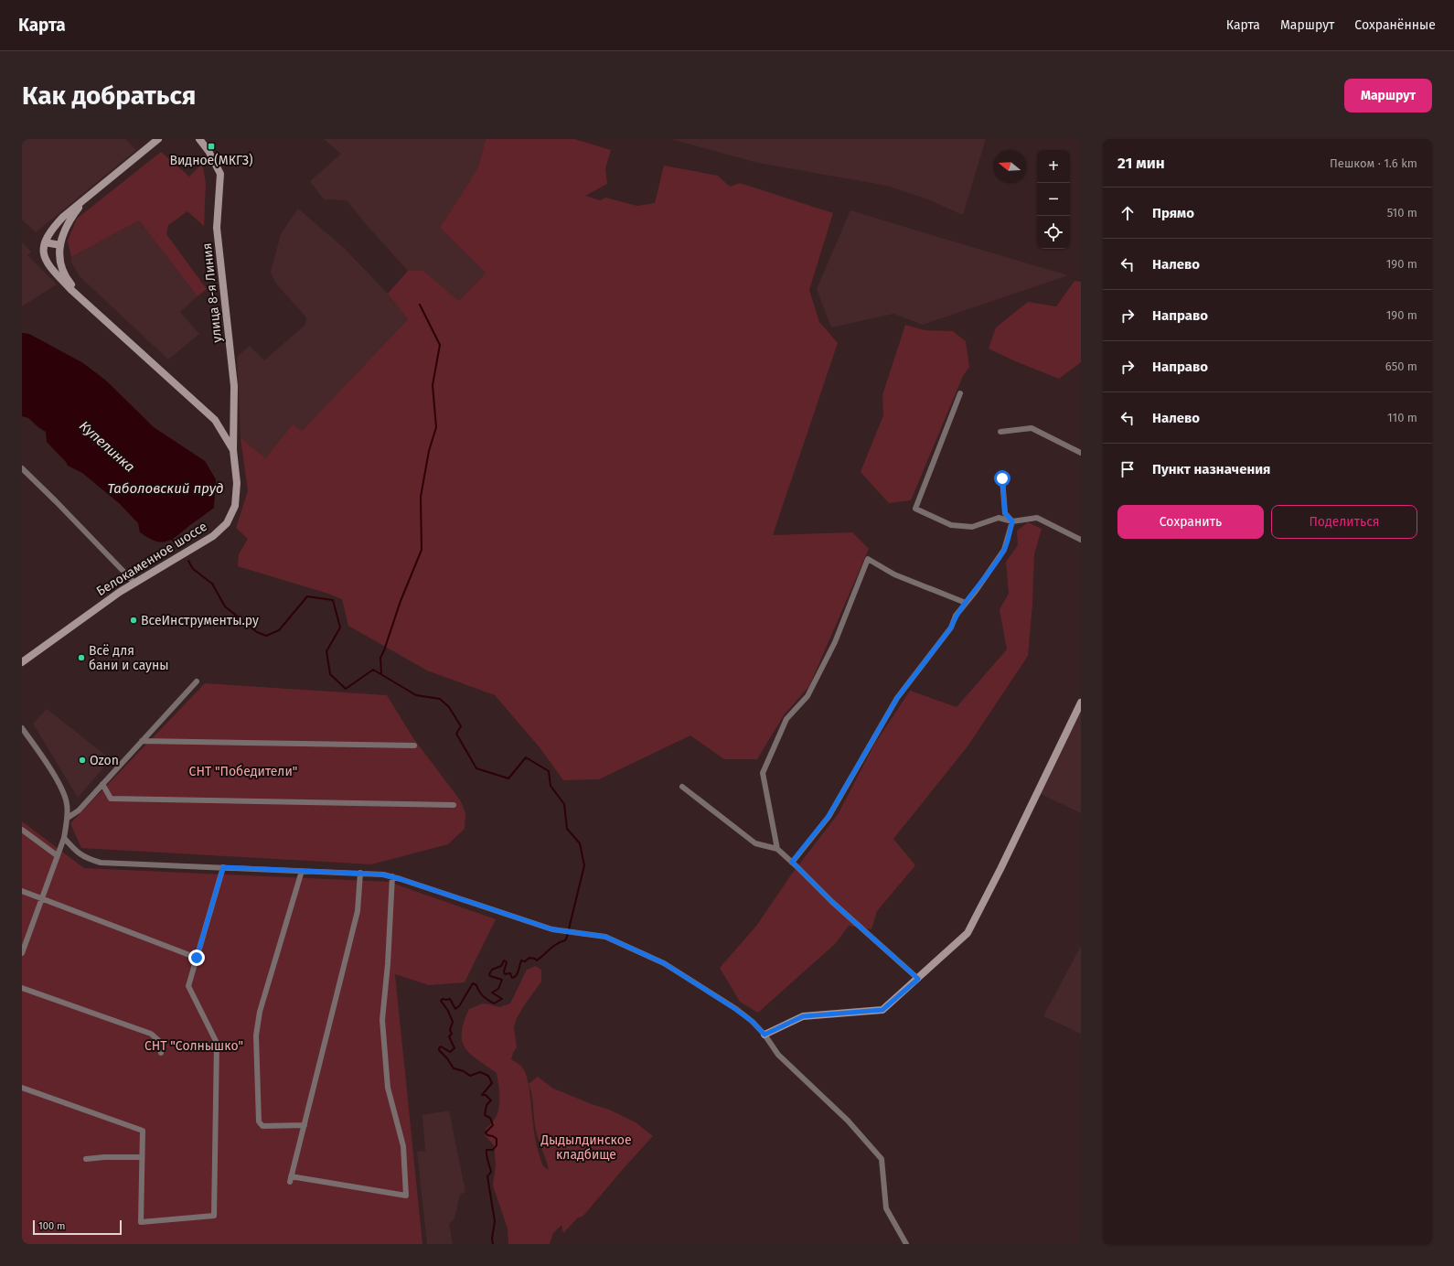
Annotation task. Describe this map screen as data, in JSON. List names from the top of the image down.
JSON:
{
  "streets": {
    "main road": ["улица 8-я Линия", "Белокаменное шоссе"]
  },
  "crossings": [
    ["улица 8-я Линия", "Белокаменное шоссе"]
  ],
  "water": ["Купелинка", "Таболовский пруд"],
  "parks": ["СНТ \"Победители\"", "СНТ \"Солнышко\"", "Дыдылдинское кладбище"],
  "places": {
    "transit": ["Видное(МКГЗ)"],
    "other": ["ВсеИнструменты.ру", "Всё для бани и сауны", "Ozon"]
  },
  "scale_bar": "100 m",
  "north": "left",
  "page": {
    "header": "Карта",
    "nav": ["Карта", "Маршрут", "Сохранённые"],
    "buttons": [
      "Маршрут",
      ["Сохранить", "Поделиться"]
    ],
    "title": "Как добраться",
    "heading": ["21 мин", "Пешком · 1.6 km"],
    "map_buttons": ["+", "−"],
    "list": [
      ["Прямо", "510 m"],
      ["Налево", "190 m"],
      ["Направо", "190 m"],
      ["Направо", "650 m"],
      ["Налево", "110 m"],
      "Пункт назначения"
    ],
    "scale": "100 m"
  }
}
